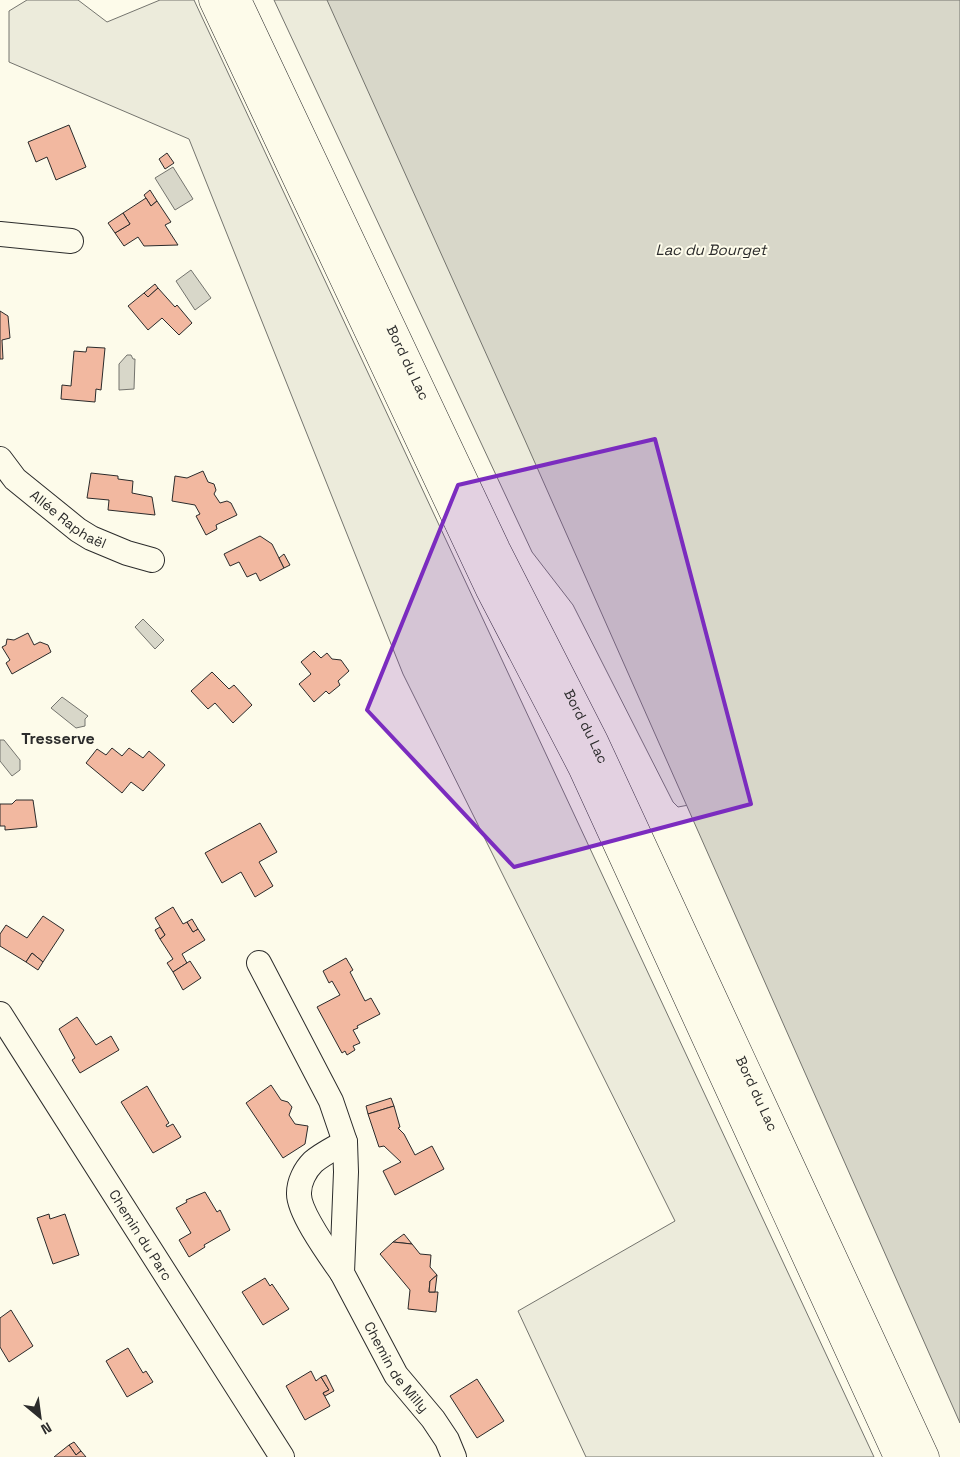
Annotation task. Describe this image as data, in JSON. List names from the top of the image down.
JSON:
{
  "streets": {
    "main road": ["Bord du Lac"],
    "street": ["Allée Raphaël", "Chemin du Parc", "Chemin de Milly"]
  },
  "districts": ["Tresserve"],
  "water": ["Lac du Bourget"],
  "north": "bottom right"
}
